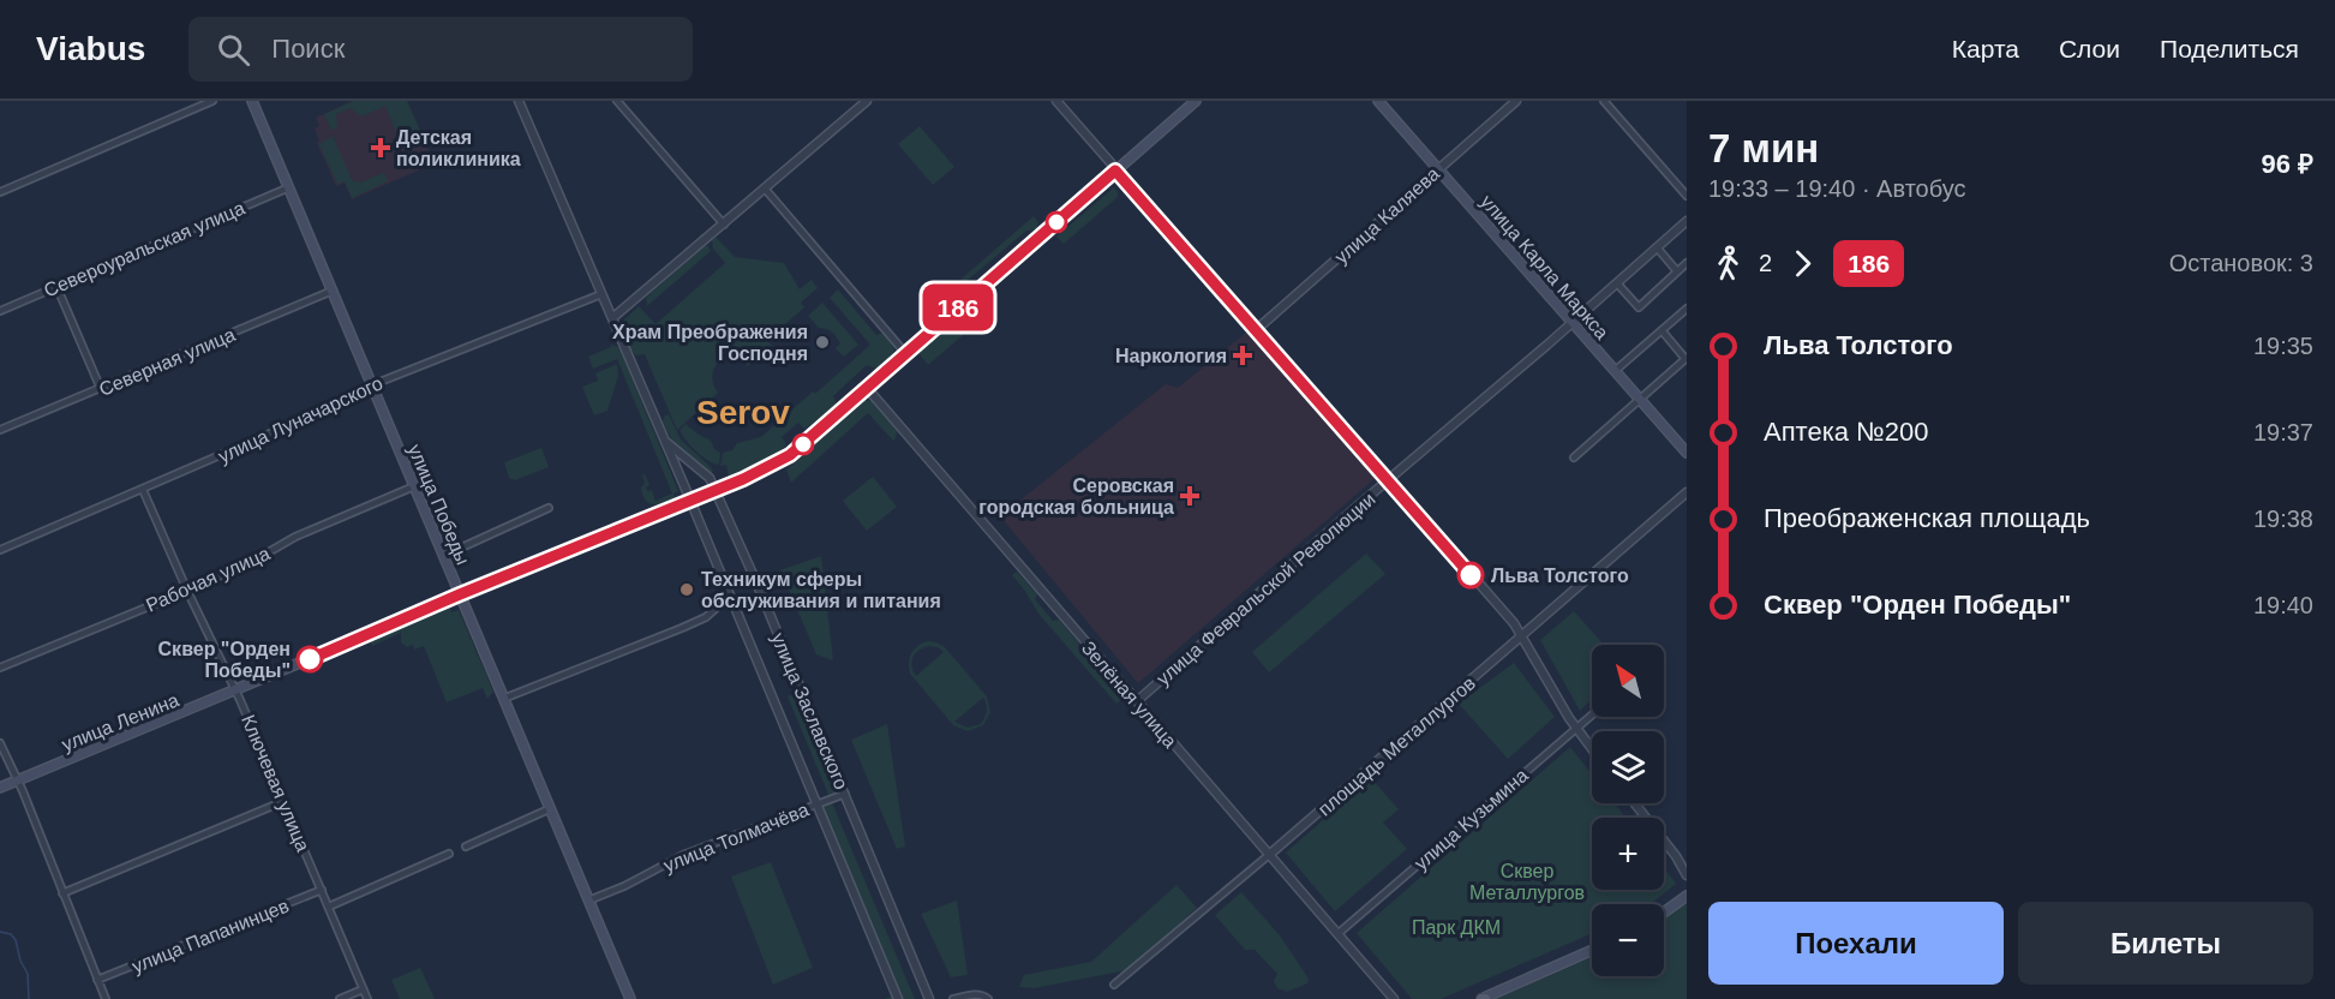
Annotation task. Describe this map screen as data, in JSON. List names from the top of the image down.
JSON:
{
  "streets": {
    "main road": ["улица Карла Маркса", "улица Победы", "улица Ленина"],
    "street": [
      "улица Каляева",
      "Североуральская улица",
      "Северная улица",
      "улица Луначарского",
      "Рабочая улица",
      "улица Февральской Революции",
      "Зелёная улица",
      "улица Заславского",
      "площадь Металлургов",
      "Ключевая улица",
      "улица Кузьмина",
      "улица Толмачёва",
      "улица Папанинцев"
    ]
  },
  "crossings": [
    ["улица Каляева", "улица Карла Маркса"],
    ["Североуральская улица", "улица Победы"],
    ["улица Карла Маркса", "улица Февральской Революции"],
    ["Северная улица", "улица Победы"],
    ["улица Луначарского", "улица Победы"],
    ["улица Луначарского", "улица Заславского"],
    ["улица Луначарского", "Ключевая улица"],
    ["улица Победы", "Рабочая улица"],
    ["улица Победы", "улица Ленина"],
    ["улица Победы", "улица Толмачёва"],
    ["Рабочая улица", "Ключевая улица"],
    ["улица Февральской Революции", "Зелёная улица"],
    ["Зелёная улица", "улица Ленина"],
    ["Зелёная улица", "площадь Металлургов"],
    ["Зелёная улица", "улица Кузьмина"],
    ["улица Заславского", "улица Ленина"],
    ["улица Заславского", "улица Толмачёва"],
    ["улица Ленина", "Ключевая улица"],
    ["Ключевая улица", "улица Папанинцев"]
  ],
  "districts": ["Serov"],
  "parks": ["Сквер Металлургов", "Парк ДКМ"],
  "places": {
    "health": ["Детская поликлиника", "Наркология", "Серовская городская больница"],
    "other": [
      "Храм Преображения Господня",
      "Льва Толстого",
      "Техникум сферы обслуживания и питания",
      "Сквер \"Орден Победы\""
    ]
  },
  "lines": ["bus line 186"],
  "north": "top left",
  "page": {
    "header": "Viabus",
    "search": "Поиск",
    "nav": ["Карта", "Слои", "Поделиться"],
    "on_map": "186",
    "heading": ["7 мин", "19:33 – 19:40 · Автобус", "96 ₽"],
    "legs": ["2", "186", "Остановок: 3"],
    "list": [
      {
        "name": "Льва Толстого",
        "value": "19:35"
      },
      {
        "name": "Аптека №200",
        "value": "19:37"
      },
      {
        "name": "Преображенская площадь",
        "value": "19:38"
      },
      {
        "name": "Сквер \"Орден Победы\"",
        "value": "19:40"
      }
    ],
    "map_buttons": ["+", "−"],
    "buttons": ["Поехали", "Билеты"]
  }
}
